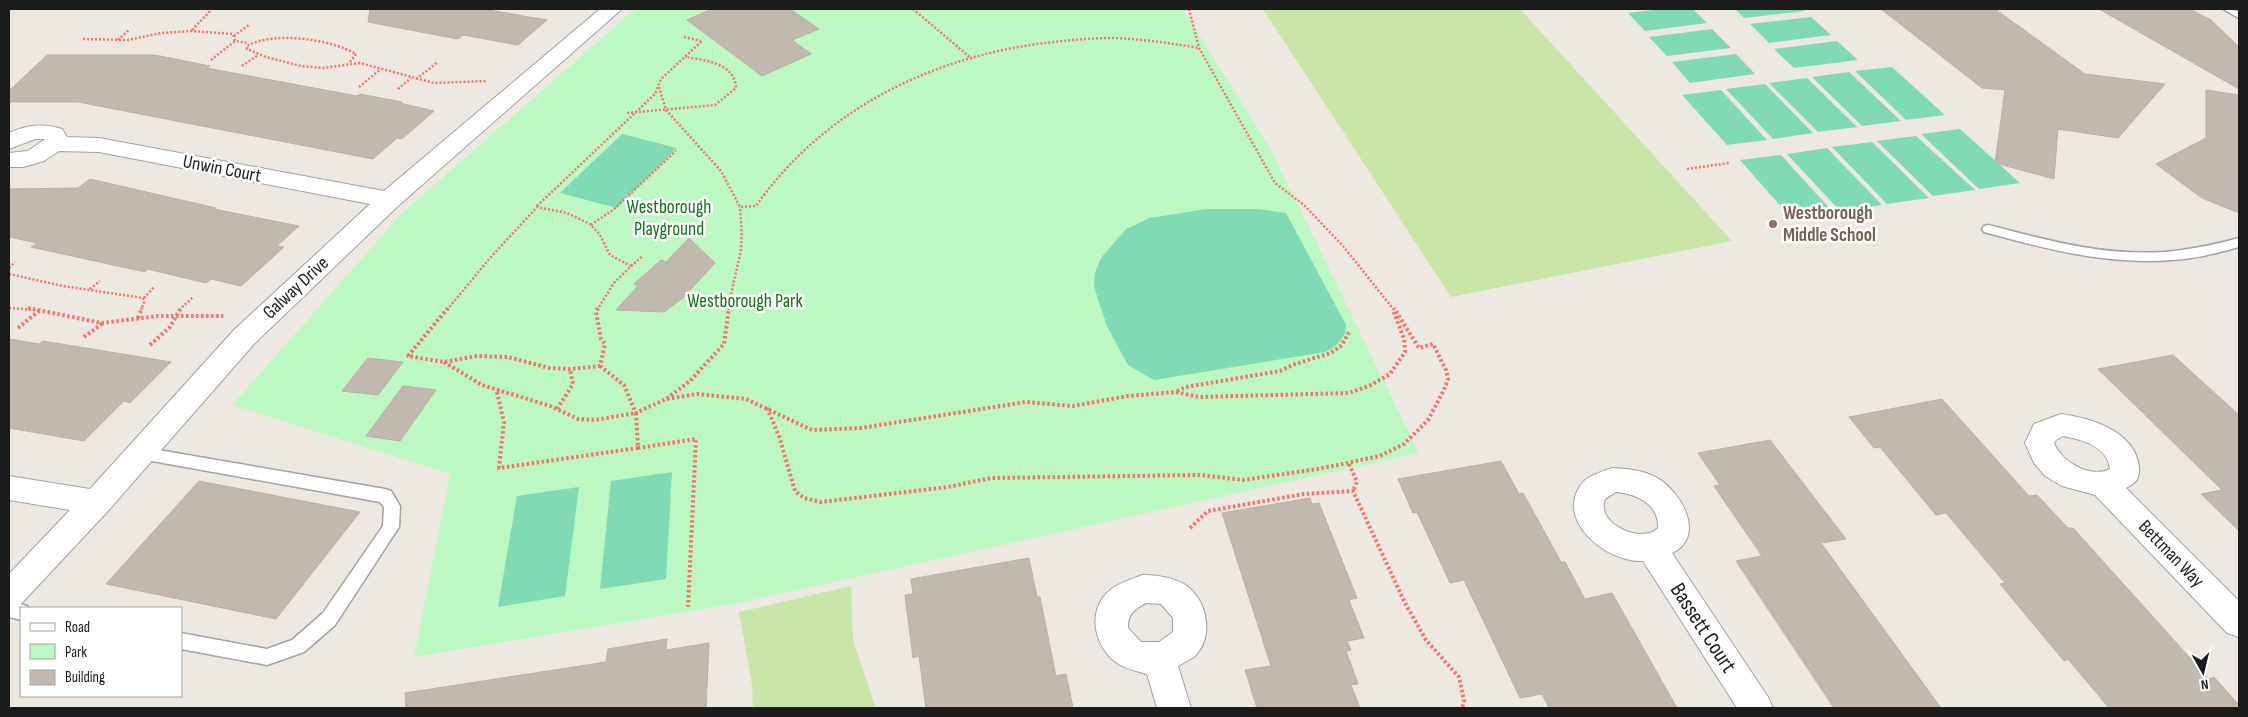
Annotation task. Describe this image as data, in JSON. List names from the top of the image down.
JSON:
{
  "streets": {
    "street": [
      "Unwin Court",
      "Galway Drive",
      "Bettman Way",
      "Bassett Court"
    ]
  },
  "crossings": [
    ["Unwin Court", "Galway Drive"]
  ],
  "parks": ["Westborough Playground", "Westborough Park"],
  "places": ["Westborough Middle School"],
  "legend": ["Road", "Park", "Building"],
  "north": "bottom"
}
